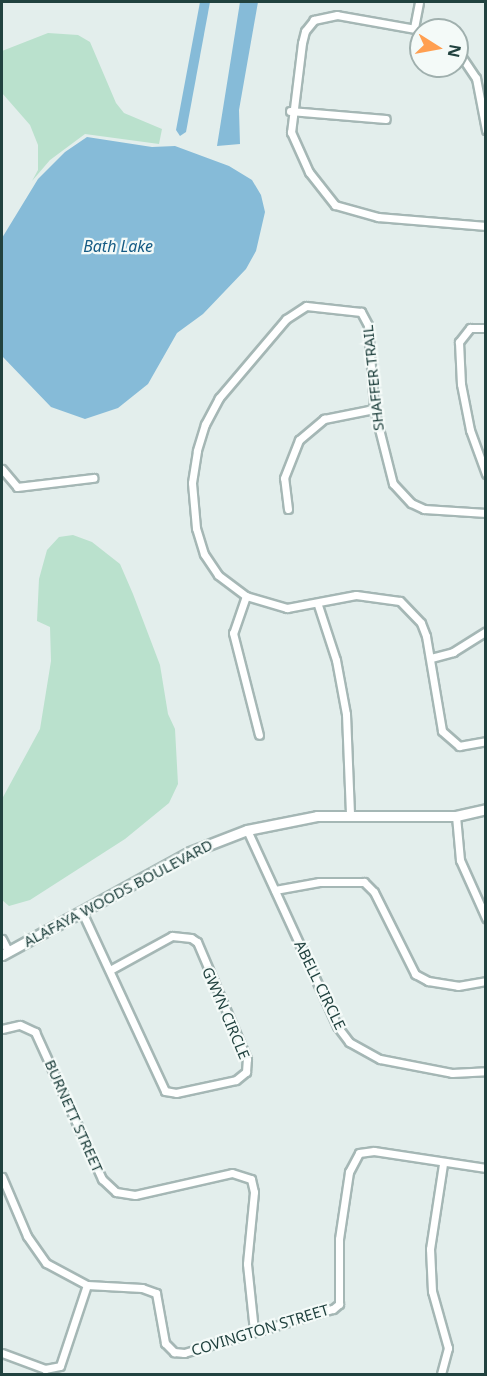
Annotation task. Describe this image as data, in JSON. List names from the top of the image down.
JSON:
{
  "streets": {
    "street": [
      "SHAFFER TRAIL",
      "ALAFAYA WOODS BOULEVARD",
      "ABELL CIRCLE",
      "GWYN CIRCLE",
      "BURNETT STREET",
      "COVINGTON STREET"
    ]
  },
  "crossings": [
    ["ALAFAYA WOODS BOULEVARD", "ABELL CIRCLE"],
    ["ALAFAYA WOODS BOULEVARD", "GWYN CIRCLE"],
    ["BURNETT STREET", "COVINGTON STREET"]
  ],
  "water": ["Bath Lake"],
  "north": "right"
}
